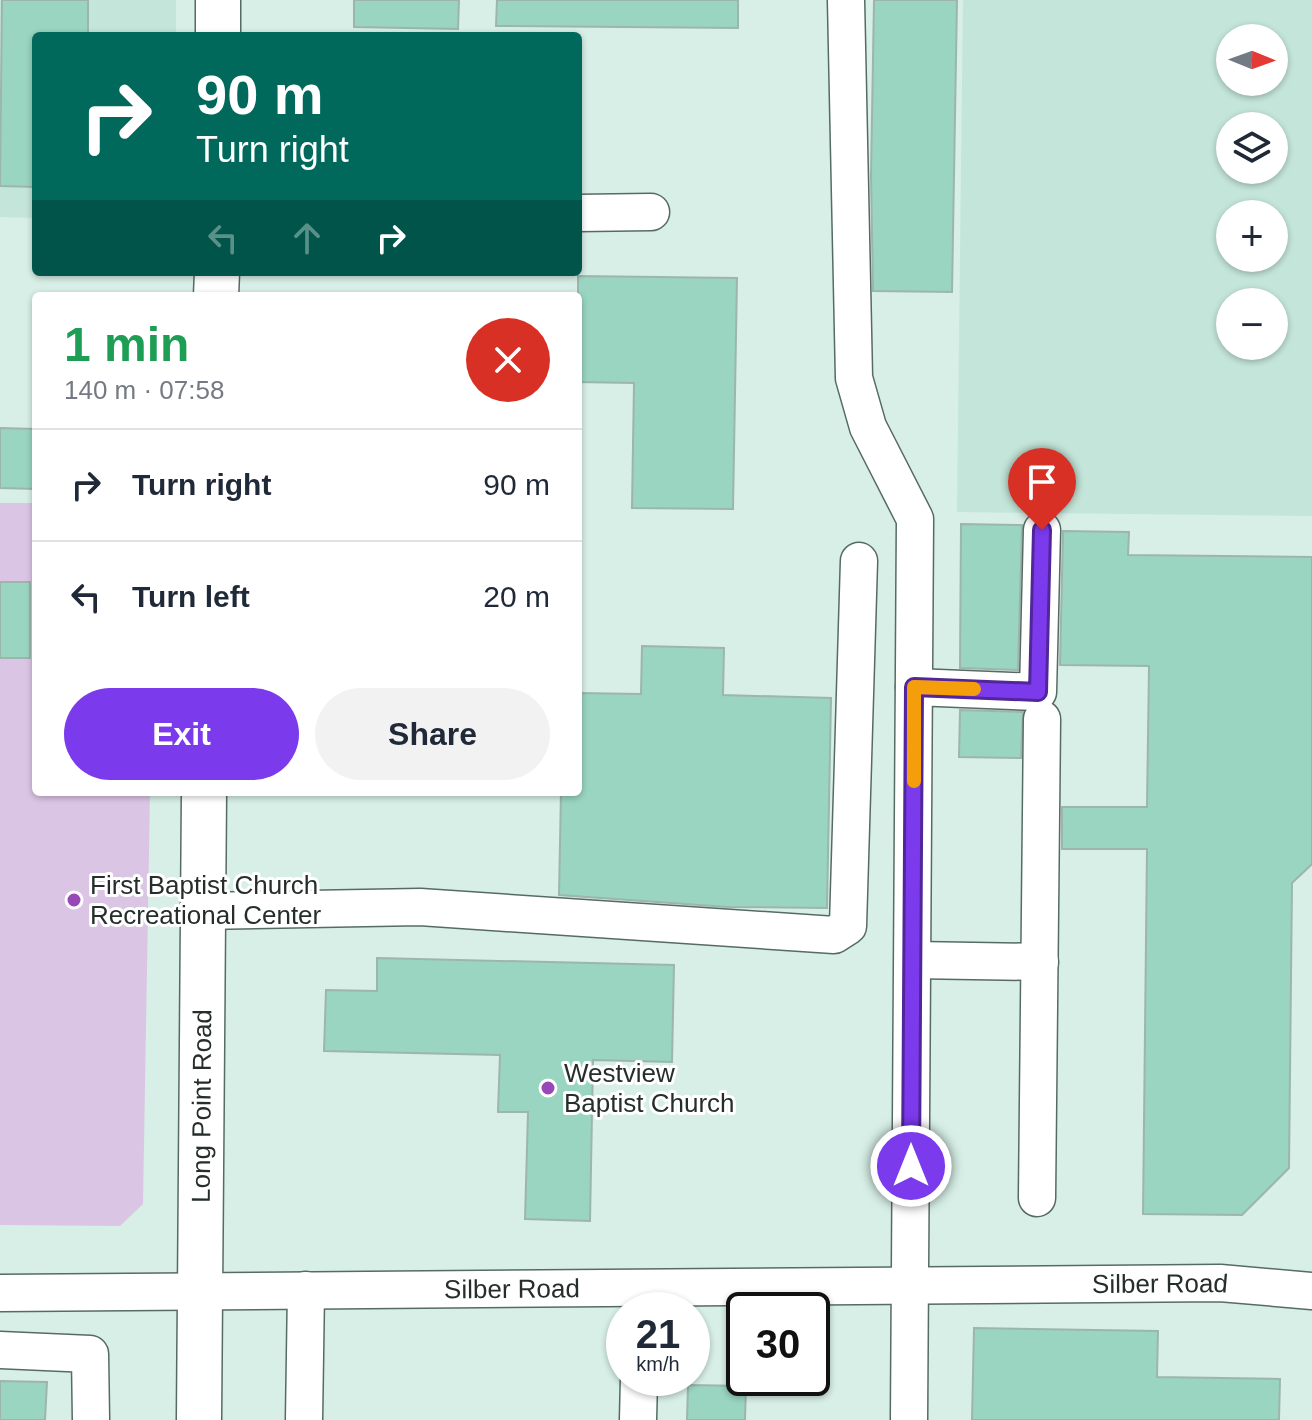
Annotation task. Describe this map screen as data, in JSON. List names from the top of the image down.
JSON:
{
  "streets": {
    "main road": ["Long Point Road"],
    "street": ["Silber Road"]
  },
  "crossings": [
    ["Long Point Road", "Silber Road"]
  ],
  "places": ["First Baptist Church Recreational Center", "Westview Baptist Church"],
  "north": "right",
  "page": {
    "map_buttons": ["+", "−"],
    "turn": ["90 m", "Turn right"],
    "heading": ["1 min", "140 m · 07:58"],
    "list": [
      {
        "name": "Turn right",
        "value": "90 m"
      },
      {
        "name": "Turn left",
        "value": "20 m"
      }
    ],
    "buttons": ["Exit", "Share"],
    "speed": "21 km/h",
    "limit": "30"
  }
}
